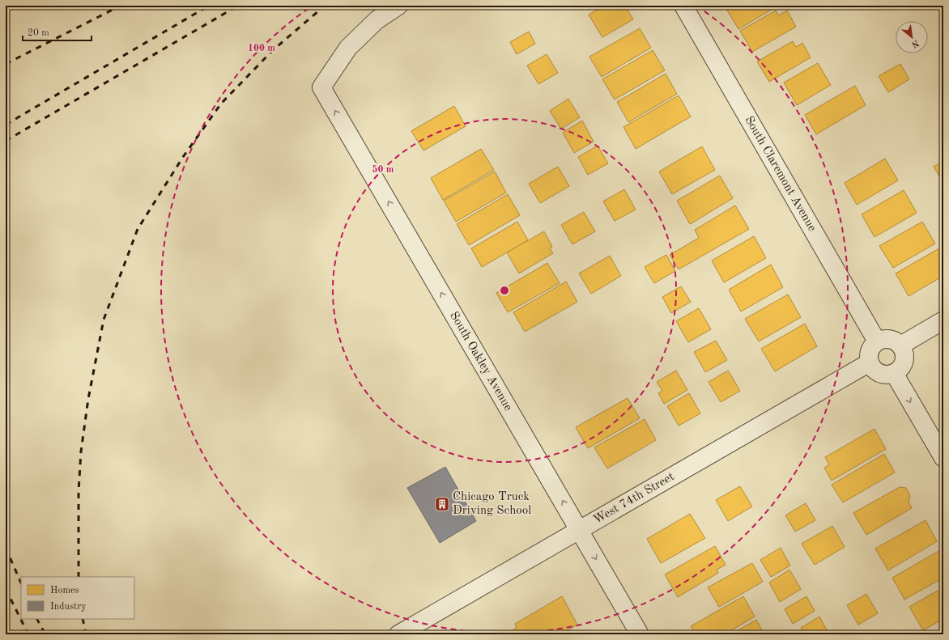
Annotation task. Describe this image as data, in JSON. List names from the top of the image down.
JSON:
{
  "streets": {
    "street": ["South Claremont Avenue", "South Oakley Avenue", "West 74th Street"]
  },
  "crossings": [
    ["South Claremont Avenue", "West 74th Street"],
    ["South Oakley Avenue", "West 74th Street"]
  ],
  "places": {
    "building": ["Chicago Truck Driving School"]
  },
  "legend": ["Homes", "Industry"],
  "scale_bar": "20 m",
  "north": "bottom right",
  "rings": ["100 m", "50 m"]
}
